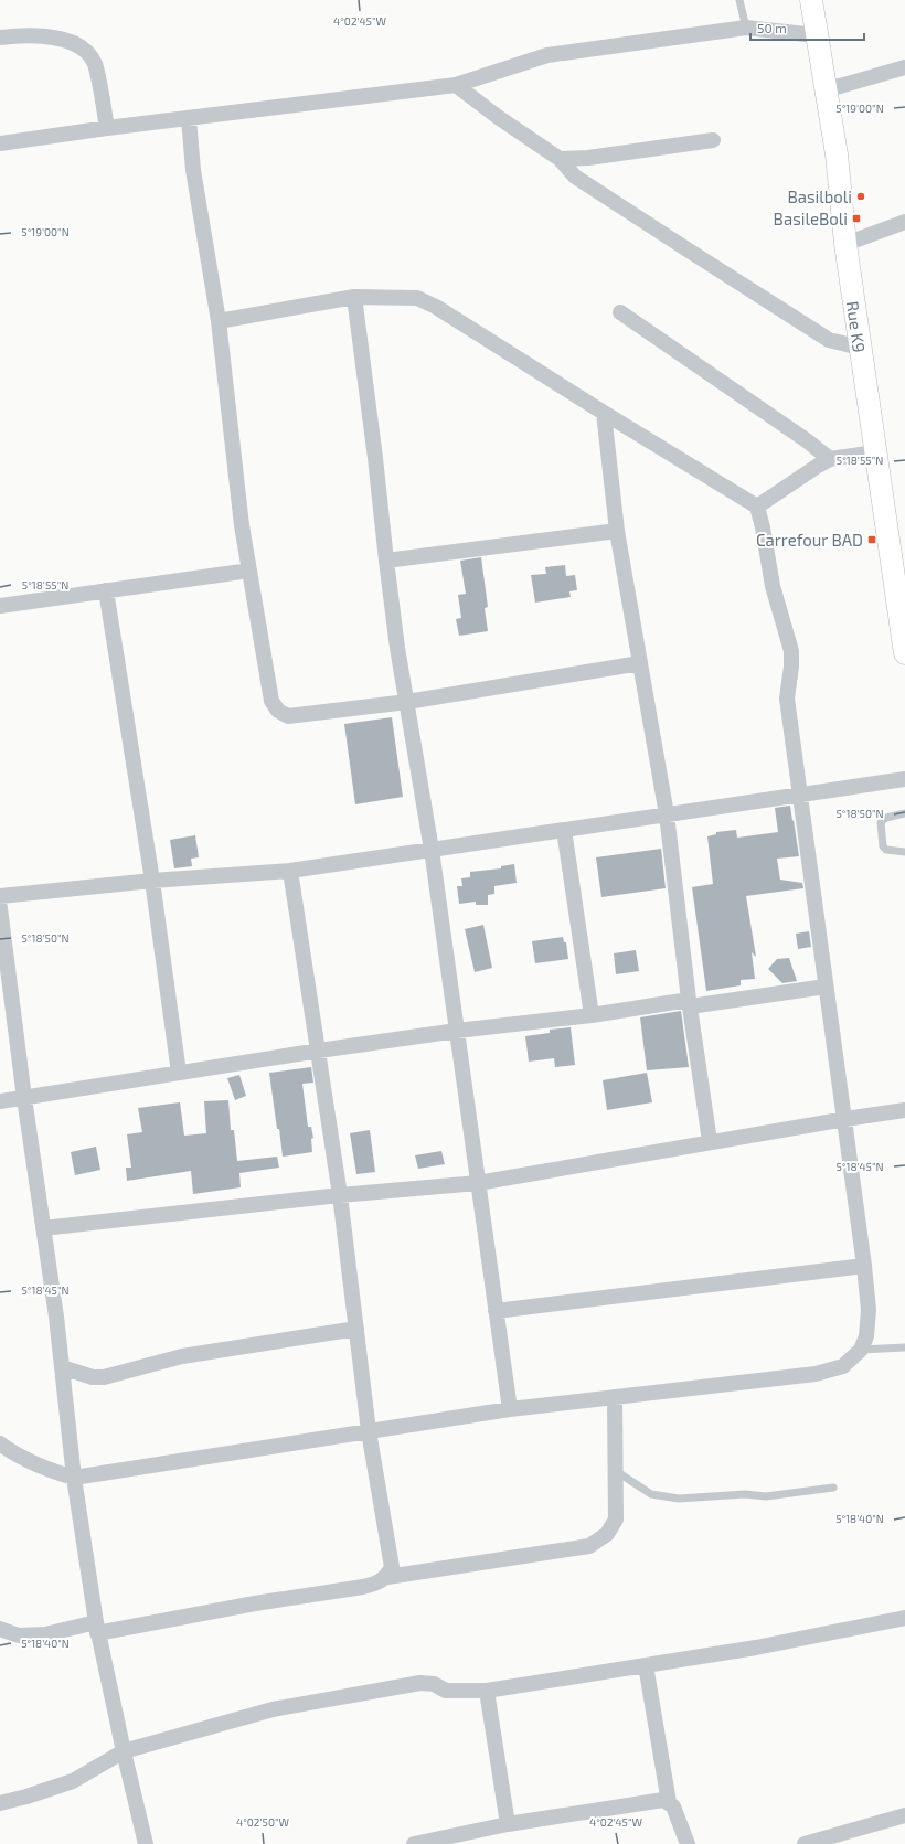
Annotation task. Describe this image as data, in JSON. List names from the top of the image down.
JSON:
{
  "streets": {
    "street": ["Rue K9"]
  },
  "places": {
    "other": ["Basilboli"],
    "transit": ["BasileBoli", "Carrefour BAD"]
  },
  "scale_bar": "50 m",
  "coordinates": [
    "4°02'45\"W",
    "5°19'00\"N",
    "5°18'55\"N",
    "5°18'50\"N",
    "5°18'45\"N",
    "5°18'40\"N",
    "4°02'50\"W"
  ]
}
